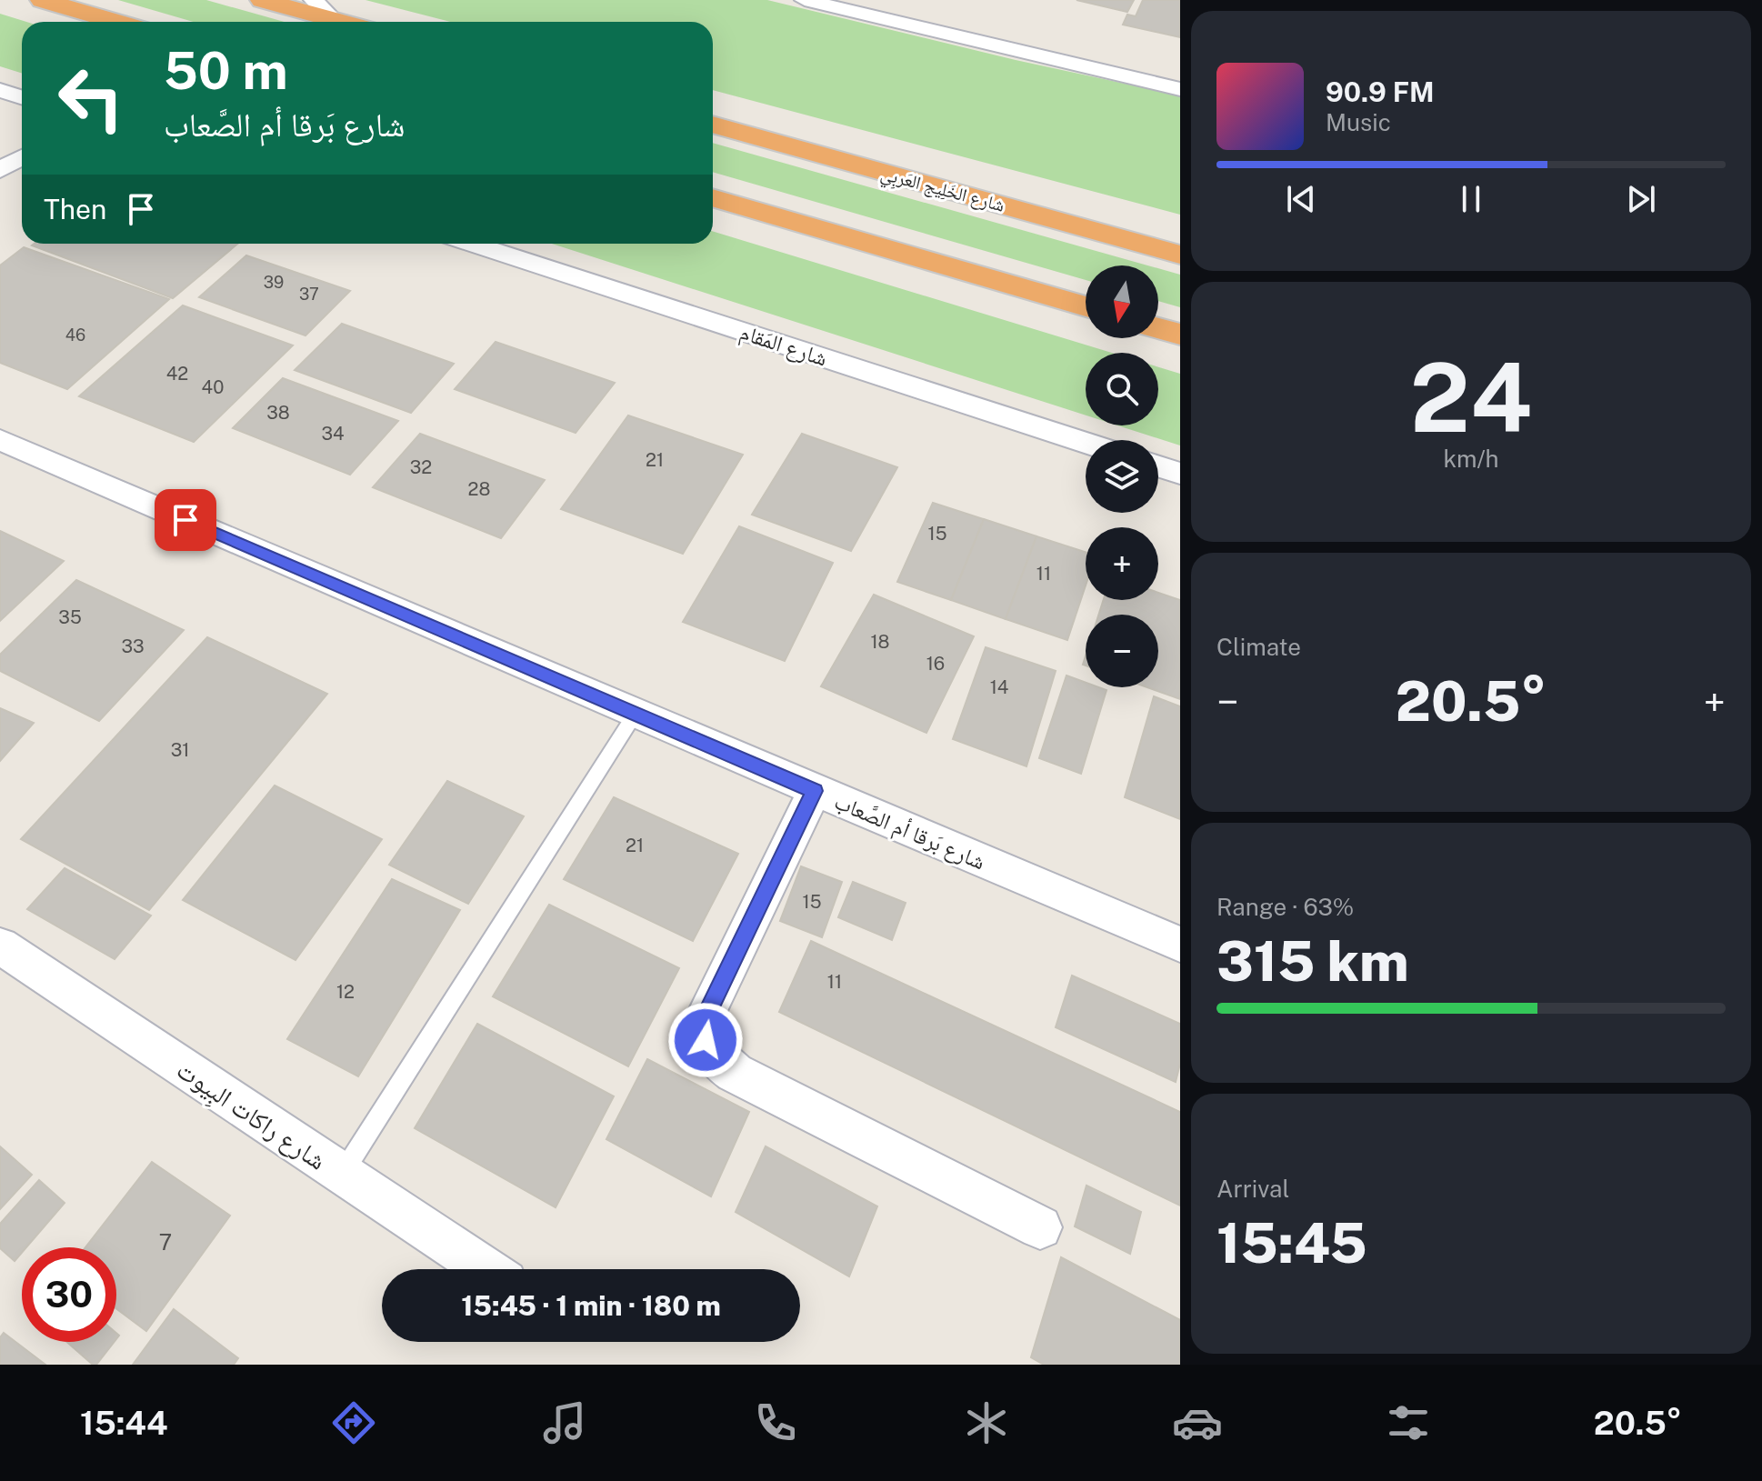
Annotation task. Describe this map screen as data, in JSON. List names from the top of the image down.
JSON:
{
  "streets": {
    "highway": ["شارع الخَلِيج العَربِي"],
    "street": ["شارع المَقام", "شارع بَرقا أم الصَّعاب", "شارع راكات البِيوت"]
  },
  "house_numbers": [
    "39",
    "37",
    "46",
    "42",
    "40",
    "38",
    "34",
    "21",
    "32",
    "28",
    "15",
    "11",
    "35",
    "18",
    "33",
    "16",
    "14",
    "31",
    "21",
    "15",
    "11",
    "12",
    "7"
  ],
  "north": "bottom",
  "page": {
    "turn": ["50 m", "شارع بَرقا أم الصَّعاب"],
    "song": ["90.9 FM", "Music"],
    "then": "Then",
    "map_buttons": ["+", "−"],
    "tile": [
      ["24", "km/h"],
      "Climate",
      ["Range · 63%", "315 km"],
      ["Arrival", "15:45"]
    ],
    "heat": ["−", "20.5°", "+"],
    "limit": "30",
    "trip": "15:45 · 1 min · 180 m",
    "tabs": ["15:44", "20.5°"]
  }
}
